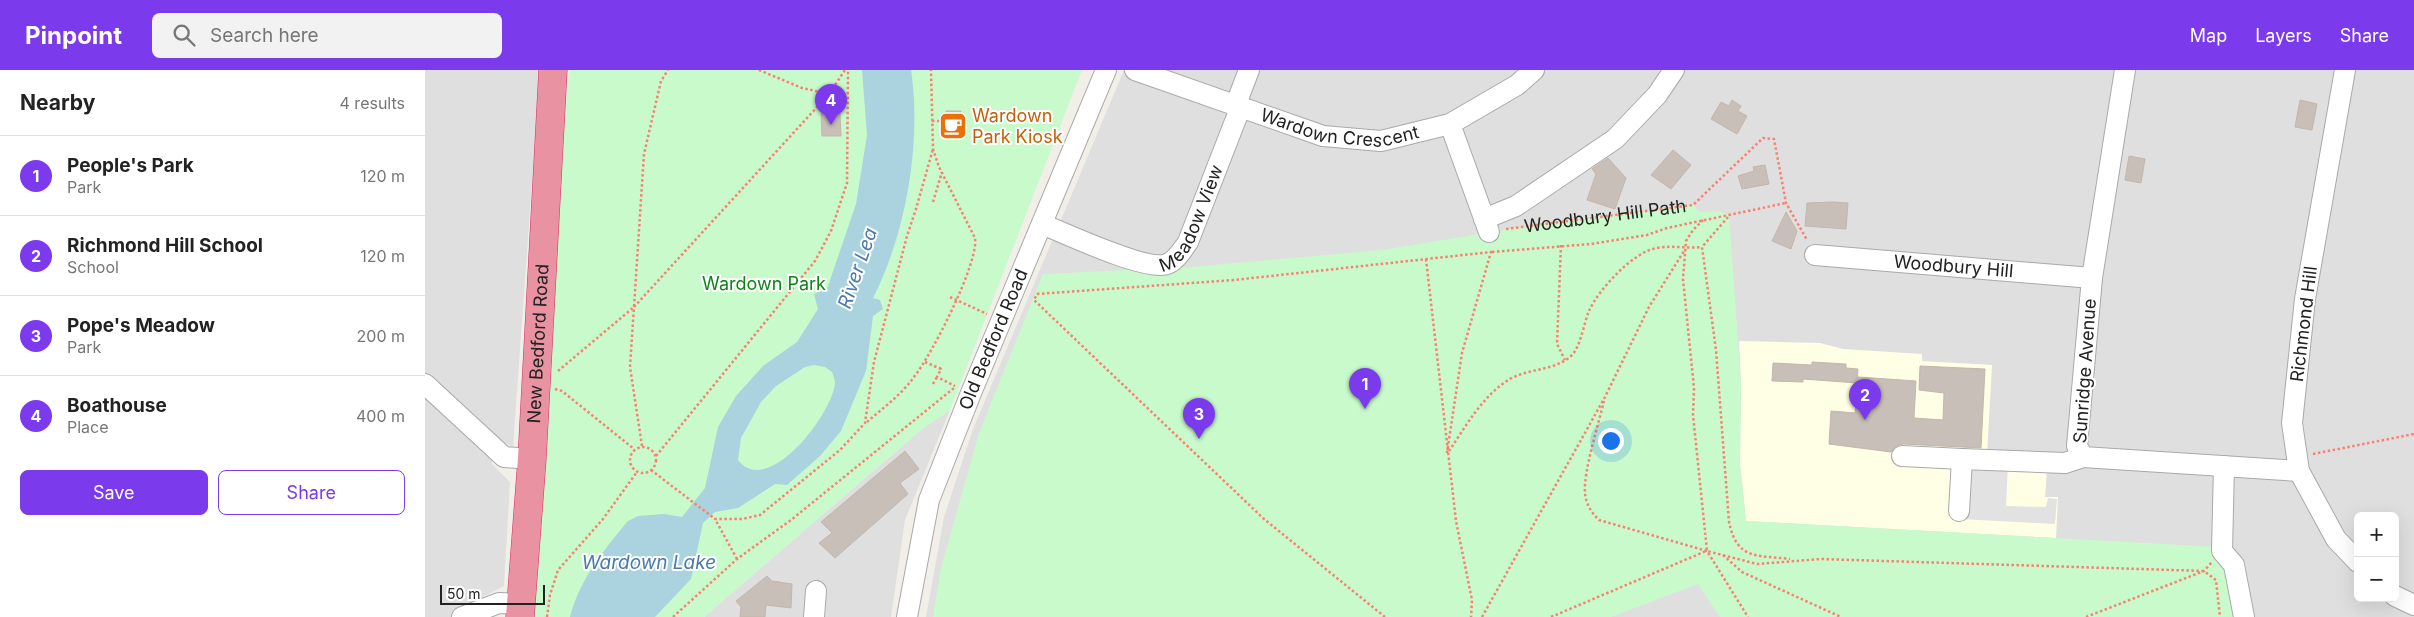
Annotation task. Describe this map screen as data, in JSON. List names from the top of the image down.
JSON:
{
  "streets": {
    "highway": ["New Bedford Road"],
    "street": [
      "Wardown Crescent",
      "Meadow View",
      "Woodbury Hill",
      "Richmond Hill",
      "Old Bedford Road",
      "Sunridge Avenue"
    ],
    "path": ["Woodbury Hill Path"]
  },
  "crossings": [
    ["Wardown Crescent", "Meadow View"],
    ["Meadow View", "Old Bedford Road"],
    ["Woodbury Hill Path", "Woodbury Hill"],
    ["Woodbury Hill", "Sunridge Avenue"],
    ["Richmond Hill", "Sunridge Avenue"]
  ],
  "water": ["River Lea", "Wardown Lake"],
  "parks": ["Wardown Park"],
  "places": {
    "cafe": ["Wardown Park Kiosk"]
  },
  "scale_bar": "50 m",
  "page": {
    "header": "Pinpoint",
    "search": "Search here",
    "nav": ["Map", "Layers", "Share"],
    "heading": ["Nearby", "4 results"],
    "pins": [
      "4",
      "1",
      "2",
      "3"
    ],
    "list": [
      {
        "mark": "1",
        "name": "People's Park",
        "note": "Park",
        "value": "120 m"
      },
      {
        "mark": "2",
        "name": "Richmond Hill School",
        "note": "School",
        "value": "120 m"
      },
      {
        "mark": "3",
        "name": "Pope's Meadow",
        "note": "Park",
        "value": "200 m"
      },
      {
        "mark": "4",
        "name": "Boathouse",
        "note": "Place",
        "value": "400 m"
      }
    ],
    "buttons": ["Save", "Share"],
    "map_buttons": ["+", "−"],
    "scale": "50 m"
  }
}
